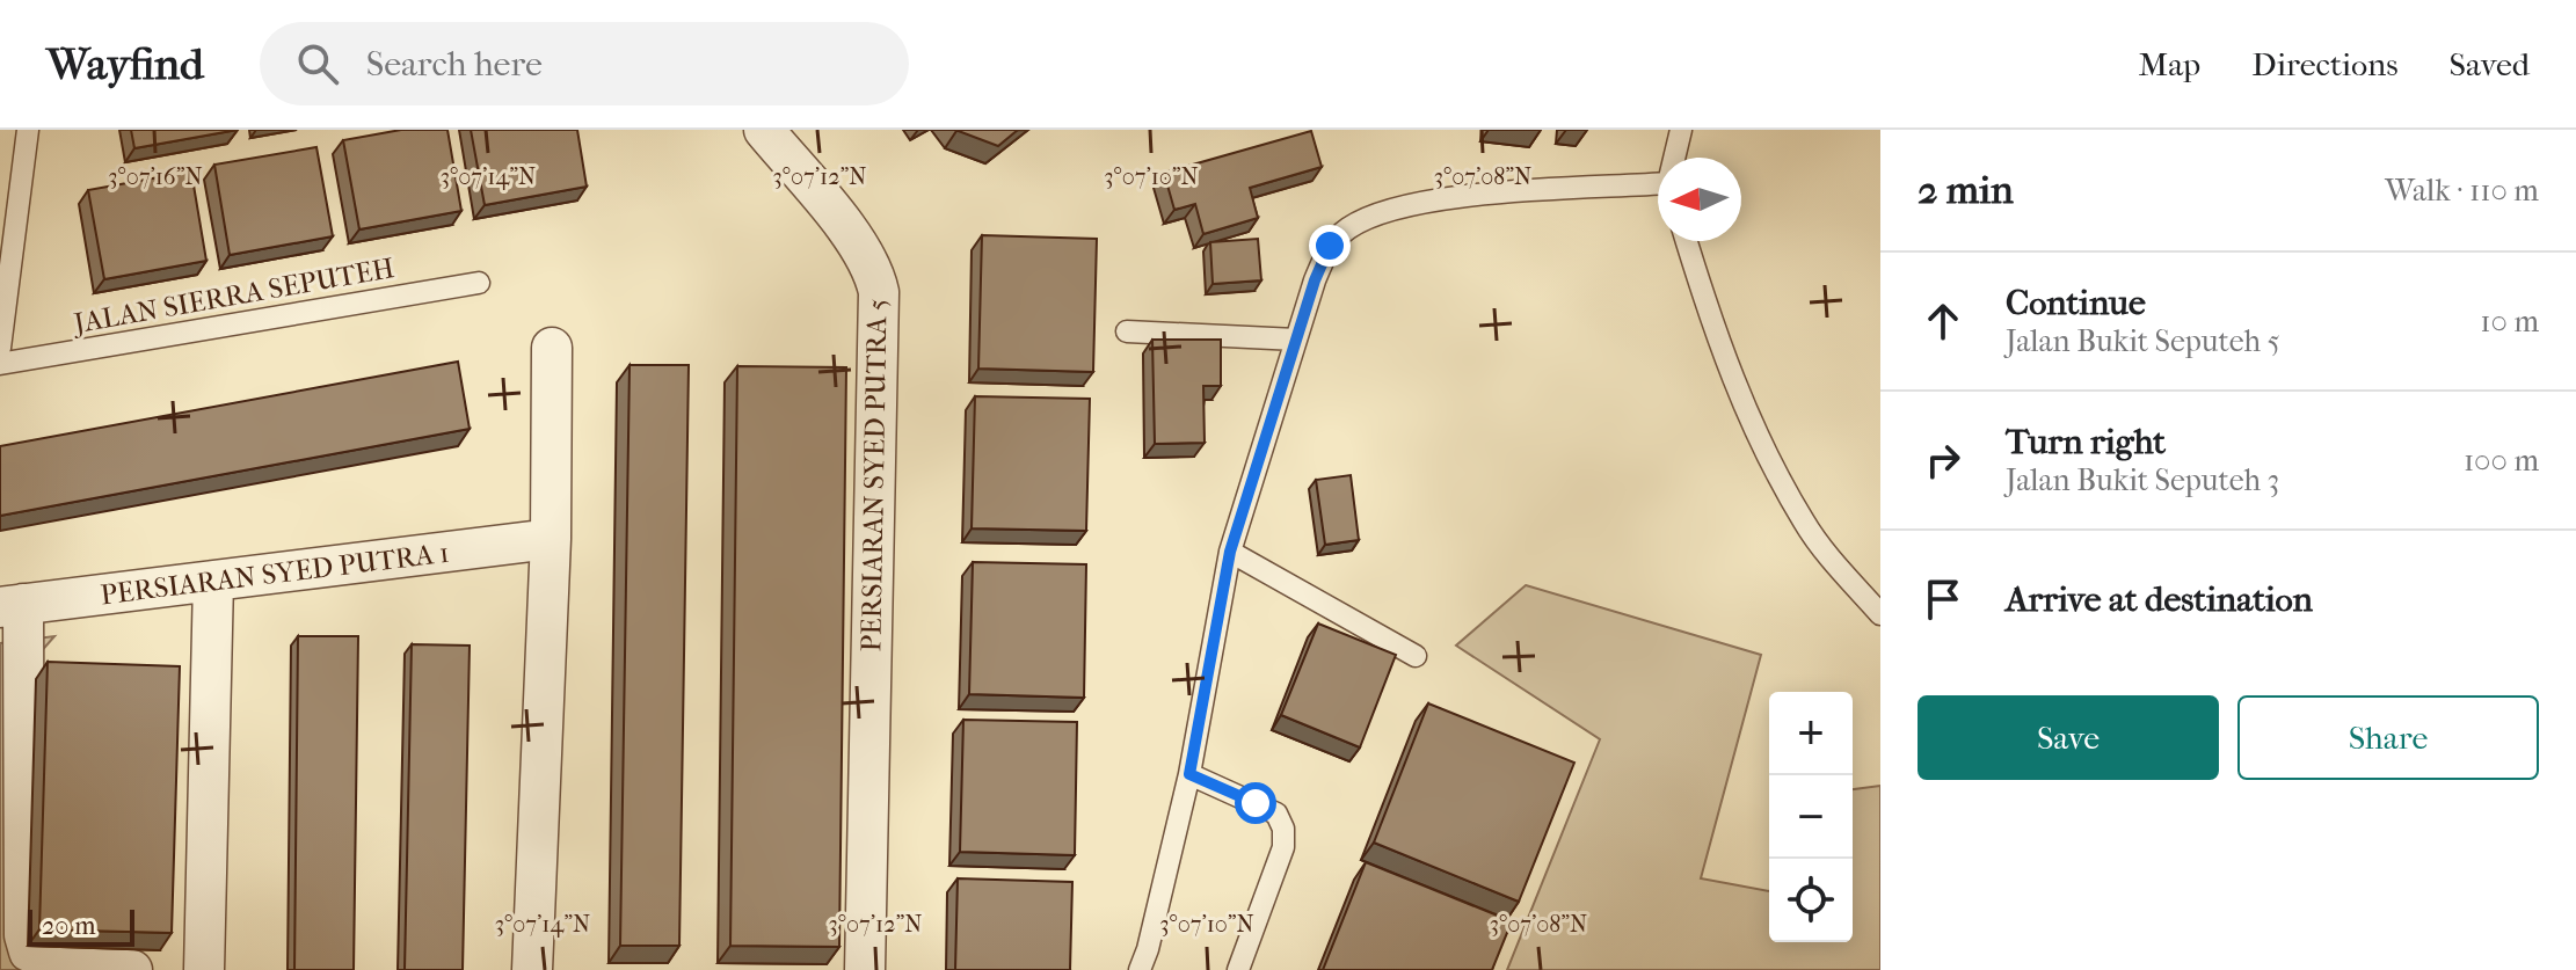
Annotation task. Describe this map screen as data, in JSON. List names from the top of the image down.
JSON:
{
  "streets": {
    "street": ["PERSIARAN SYED PUTRA 5", "PERSIARAN SYED PUTRA 1"],
    "lane": ["JALAN SIERRA SEPUTEH"]
  },
  "scale_bar": "20 m",
  "north": "left",
  "page": {
    "header": "Wayfind",
    "search": "Search here",
    "nav": ["Map", "Directions", "Saved"],
    "heading": ["2 min", "Walk · 110 m"],
    "list": [
      ["Continue", "Jalan Bukit Seputeh 5", "10 m"],
      ["Turn right", "Jalan Bukit Seputeh 3", "100 m"],
      "Arrive at destination"
    ],
    "buttons": ["Save", "Share"],
    "map_buttons": ["+", "−"],
    "scale": "20 m"
  },
  "coordinates": [
    "3°07'16\"N",
    "3°07'14\"N",
    "3°07'12\"N",
    "3°07'10\"N",
    "3°07'08\"N"
  ]
}
